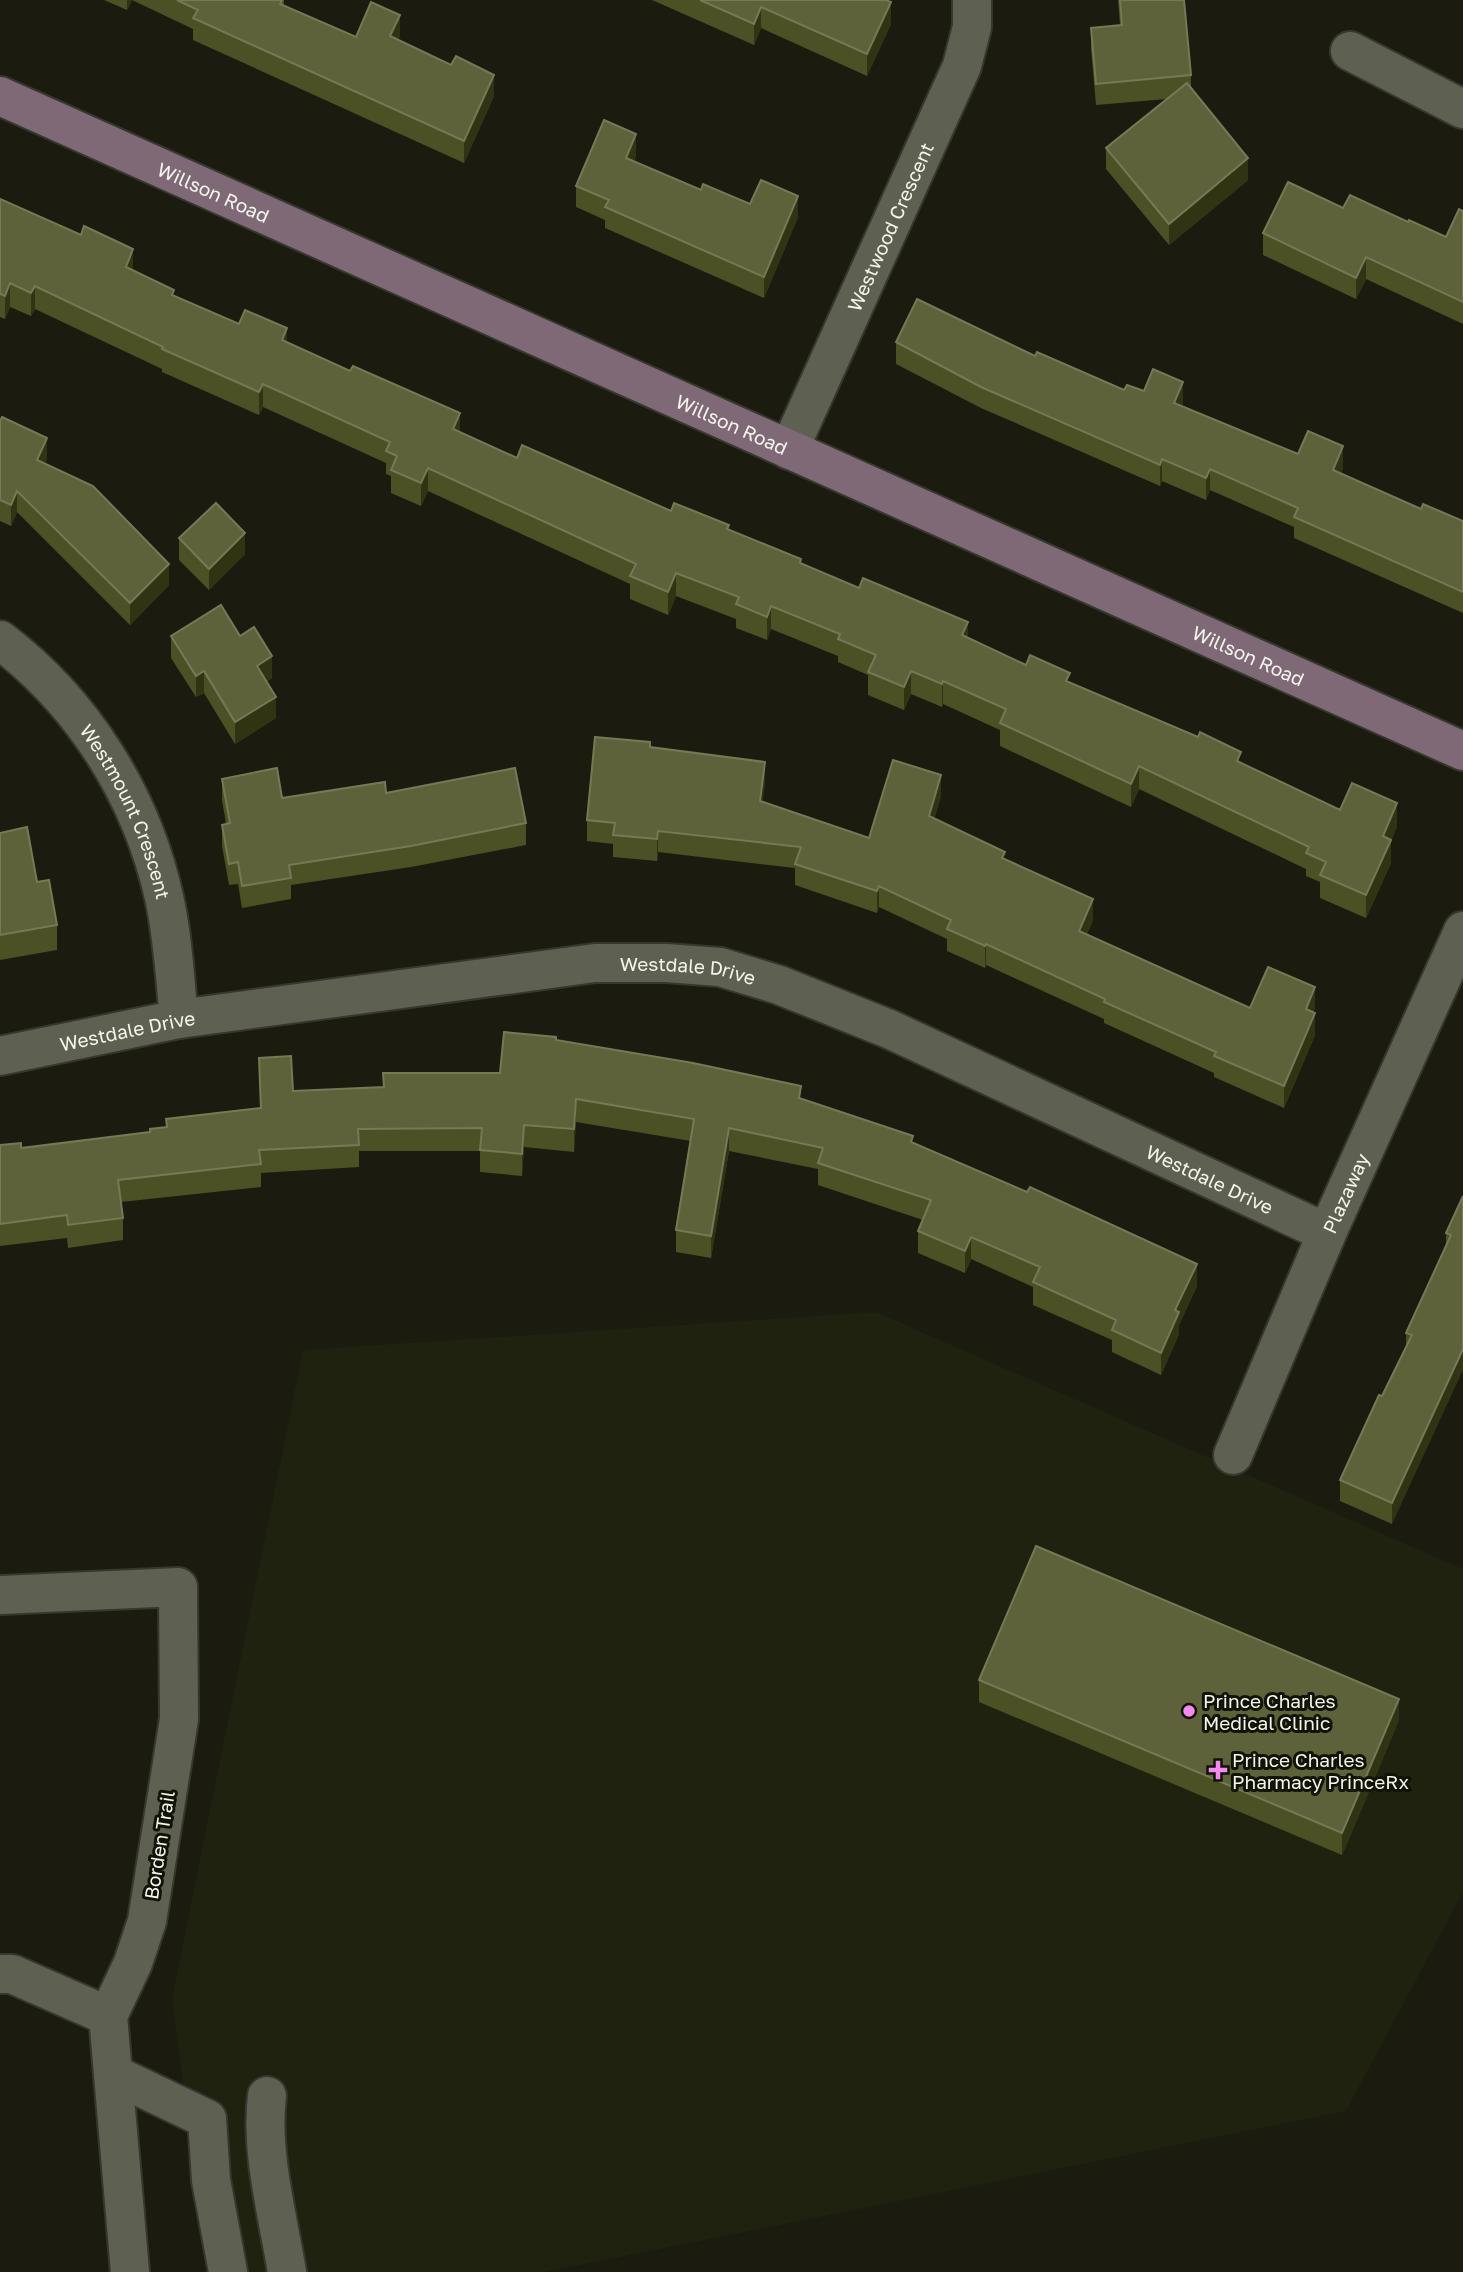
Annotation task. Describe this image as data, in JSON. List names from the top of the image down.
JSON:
{
  "streets": {
    "street": [
      "Willson Road",
      "Westwood Crescent",
      "Westmount Crescent",
      "Westdale Drive",
      "Plazaway",
      "Borden Trail"
    ]
  },
  "crossings": [
    ["Willson Road", "Westwood Crescent"],
    ["Westmount Crescent", "Westdale Drive"],
    ["Westdale Drive", "Plazaway"]
  ],
  "places": {
    "other": ["Prince Charles Medical Clinic"],
    "health": ["Prince Charles Pharmacy PrinceRx"]
  }
}
